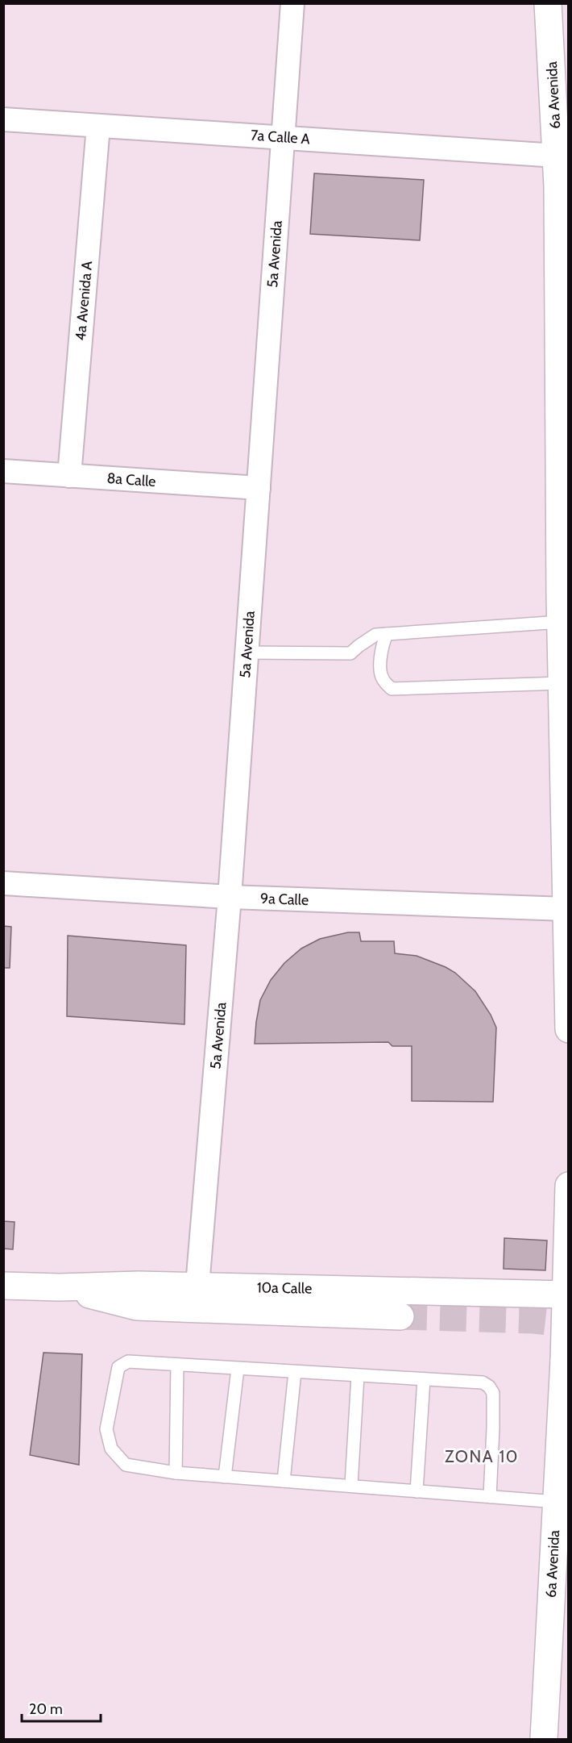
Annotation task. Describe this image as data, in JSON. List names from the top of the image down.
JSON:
{
  "streets": {
    "main road": ["6a Avenida", "10a Calle"],
    "street": [
      "7a Calle A",
      "5a Avenida",
      "4a Avenida A",
      "8a Calle",
      "9a Calle"
    ]
  },
  "crossings": [
    ["6a Avenida", "7a Calle A"],
    ["6a Avenida", "9a Calle"],
    ["6a Avenida", "10a Calle"],
    ["7a Calle A", "5a Avenida"],
    ["7a Calle A", "4a Avenida A"],
    ["5a Avenida", "8a Calle"],
    ["5a Avenida", "9a Calle"],
    ["5a Avenida", "10a Calle"],
    ["4a Avenida A", "8a Calle"]
  ],
  "districts": ["ZONA 10"],
  "scale_bar": "20 m"
}
